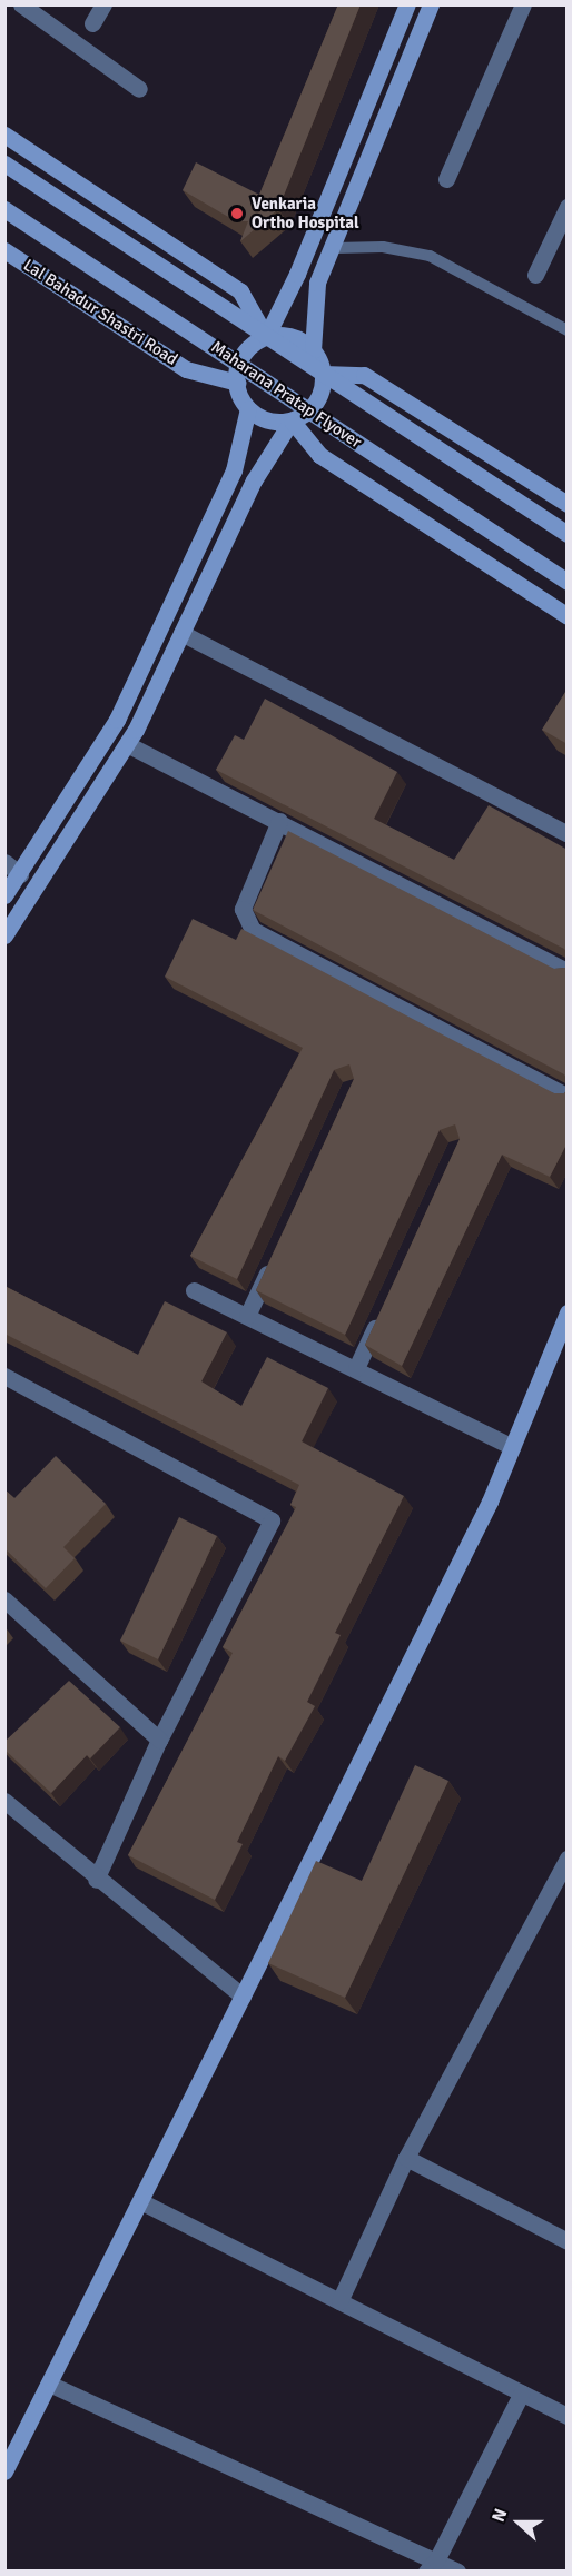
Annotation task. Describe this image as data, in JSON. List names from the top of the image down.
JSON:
{
  "streets": {
    "street": ["Lal Bahadur Shastri Road", "Maharana Pratap Flyover"]
  },
  "places": ["Venkaria Ortho Hospital"],
  "north": "left"
}
